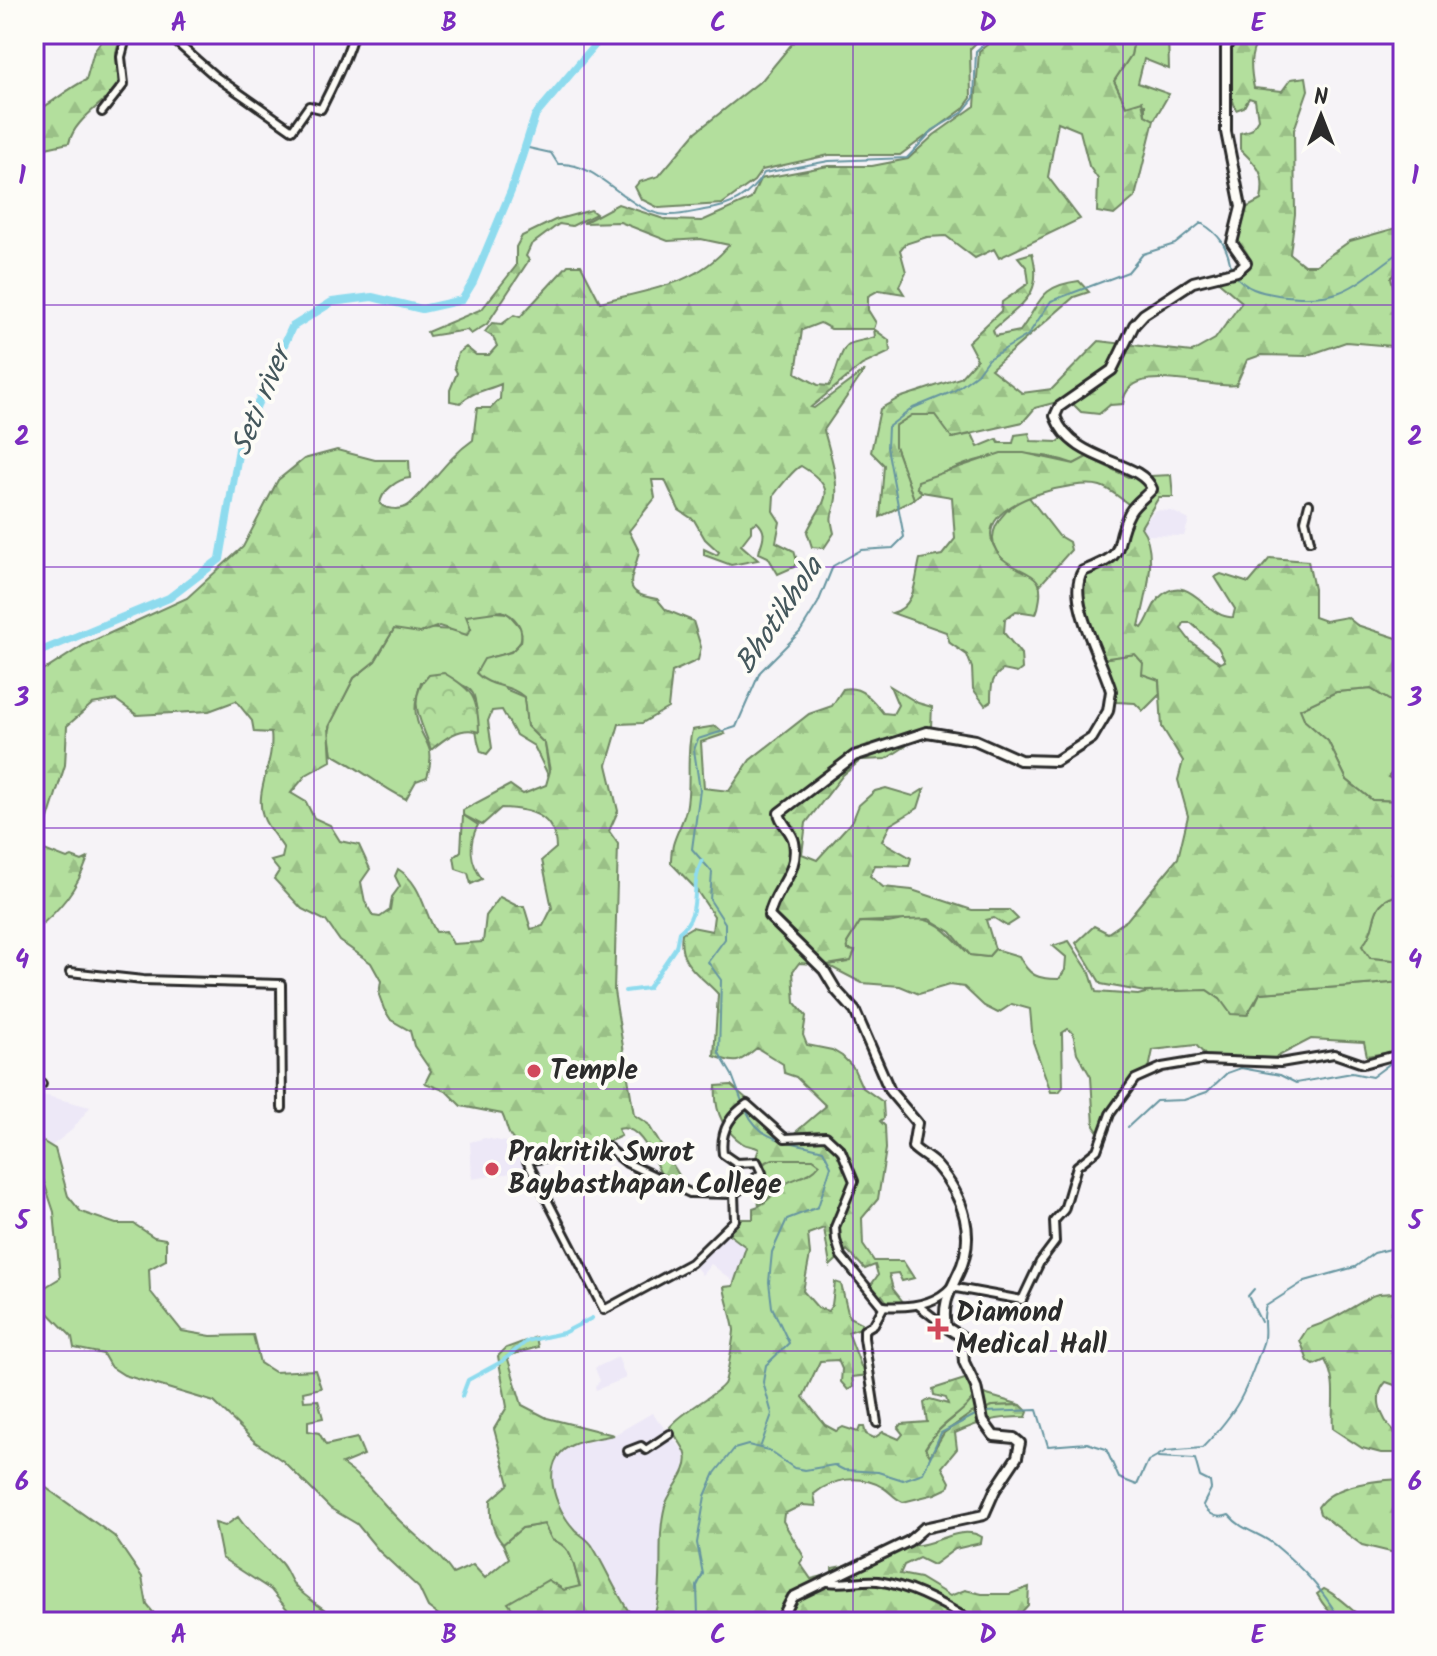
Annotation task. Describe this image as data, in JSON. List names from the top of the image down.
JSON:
{
  "water": ["Seti river", "Bhotikhola"],
  "places": {
    "other": ["Temple", "Prakritik Swrot Baybasthapan College"],
    "health": ["Diamond Medical Hall"]
  },
  "north": "top",
  "grid": {
    "columns": [
      "A",
      "B",
      "C",
      "D",
      "E"
    ],
    "rows": [
      "1",
      "2",
      "3",
      "4",
      "5",
      "6"
    ]
  }
}
